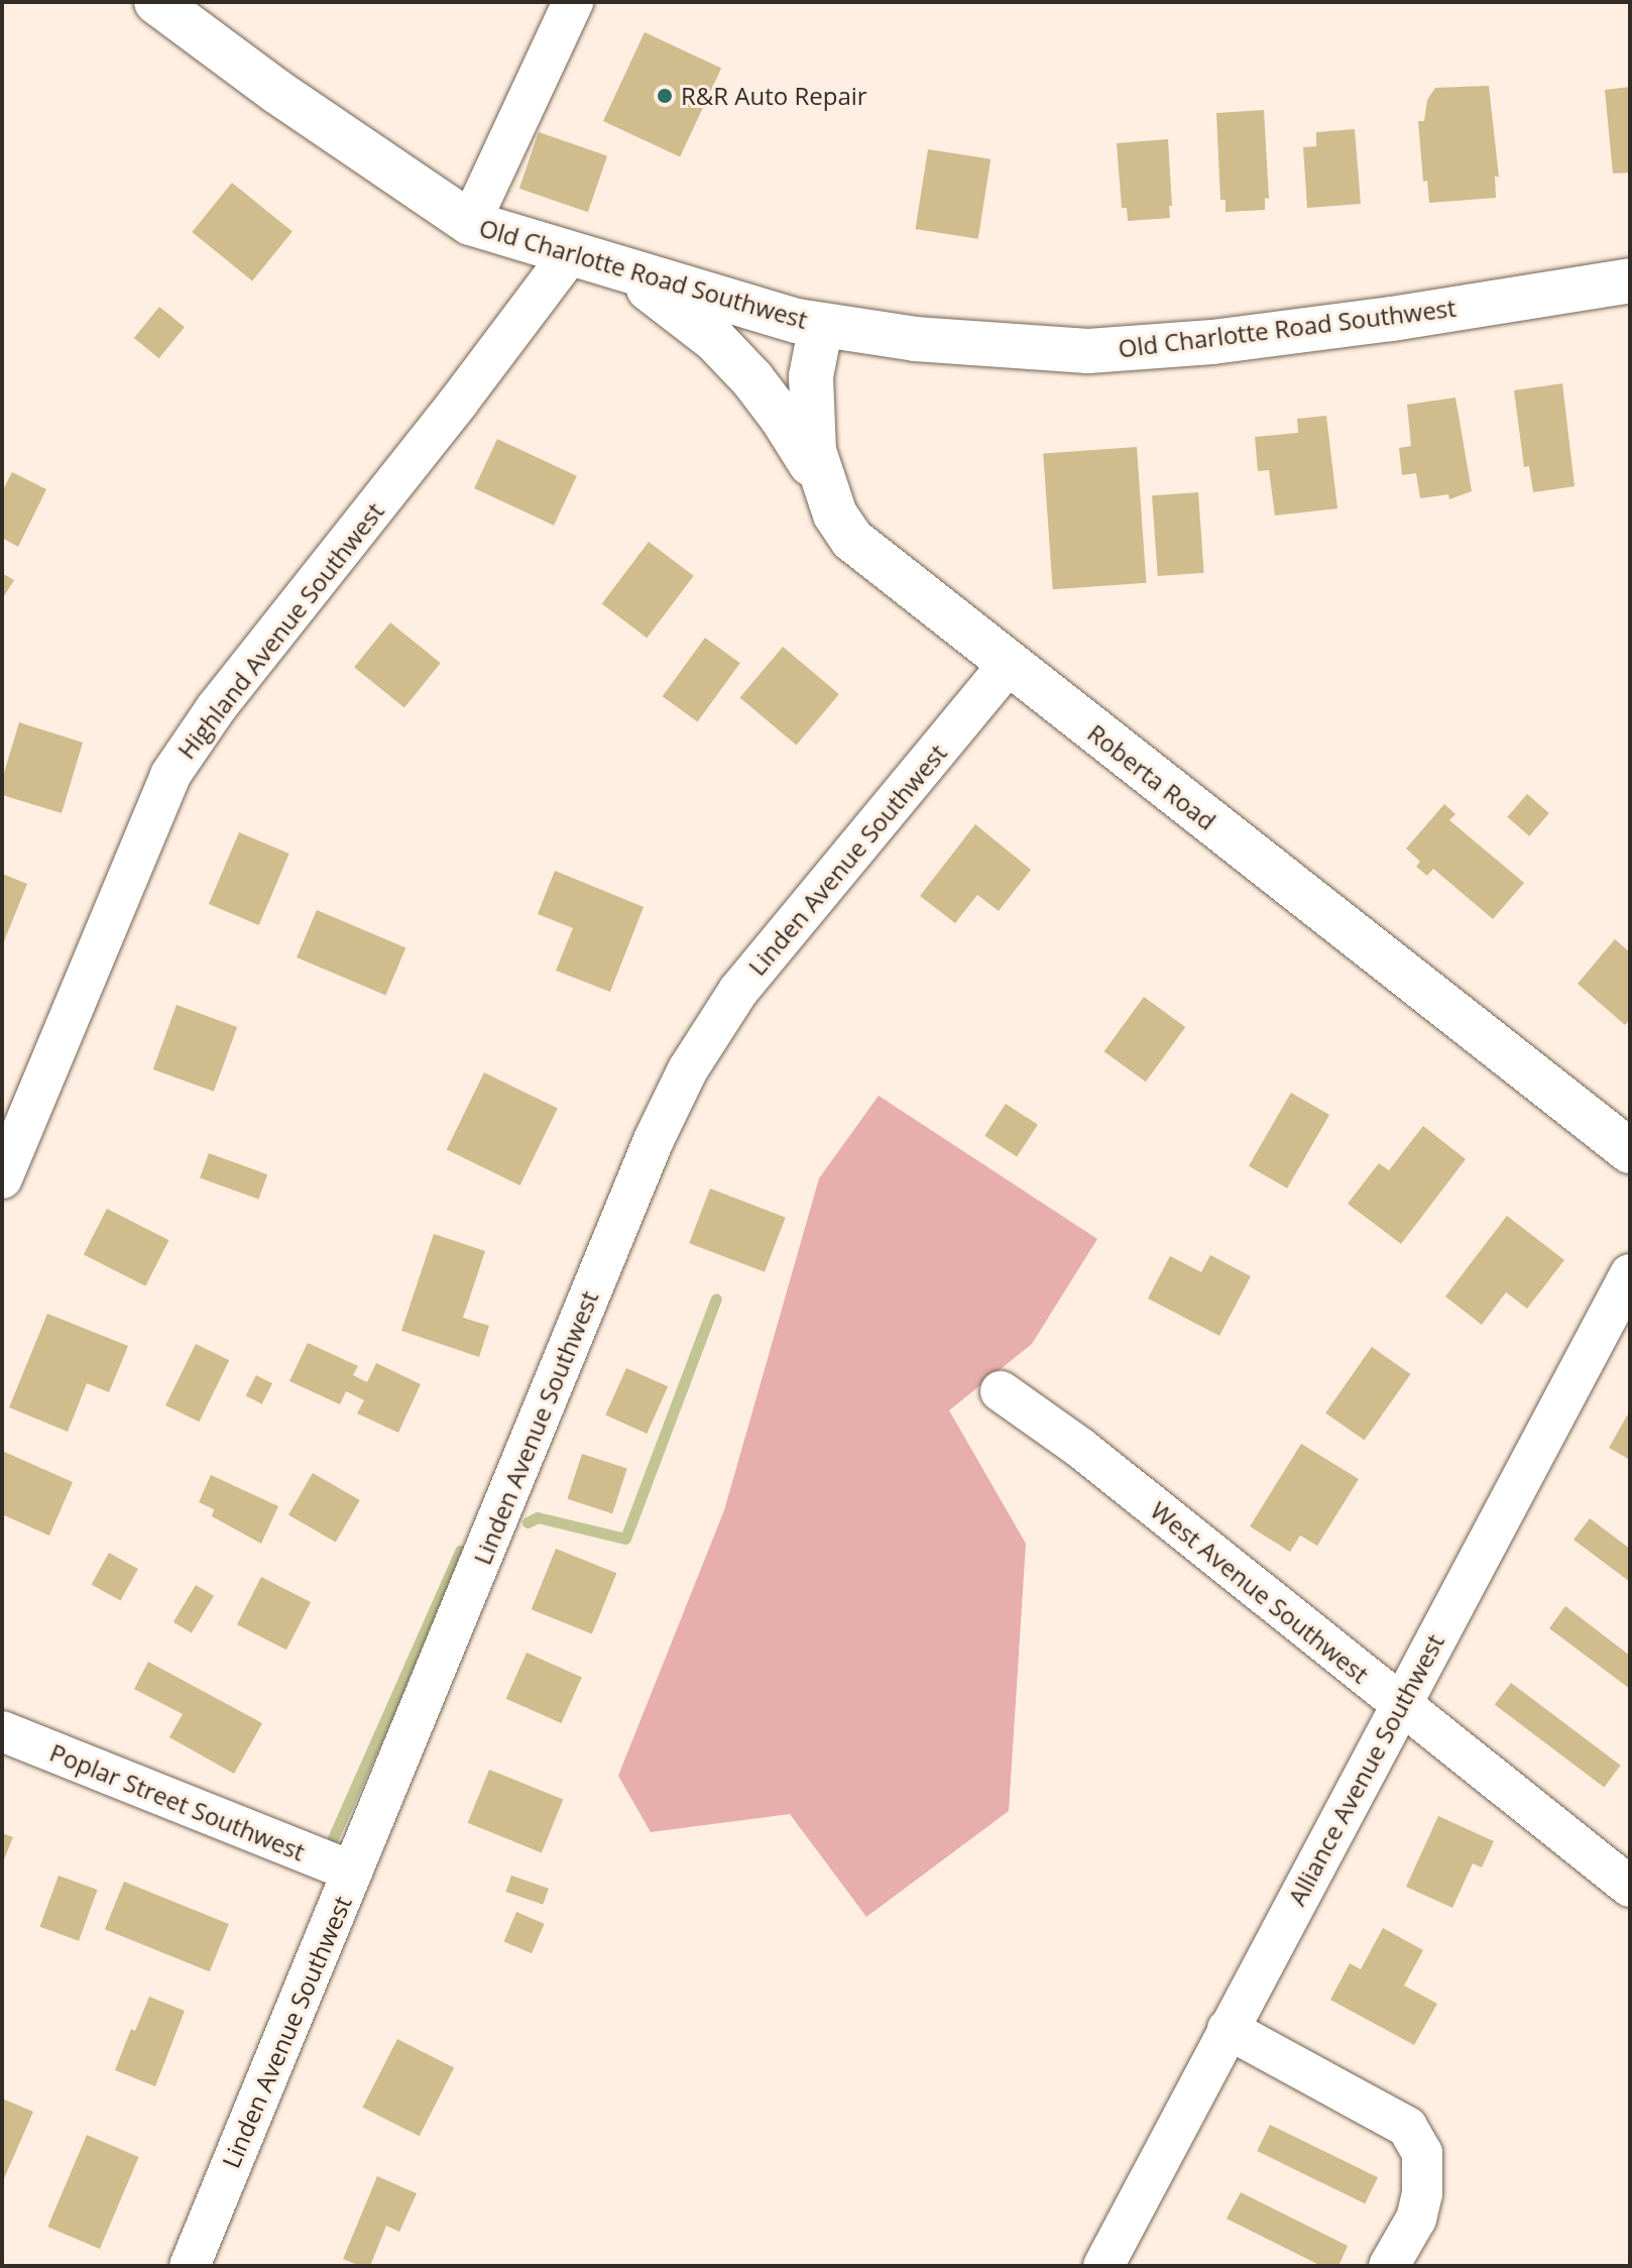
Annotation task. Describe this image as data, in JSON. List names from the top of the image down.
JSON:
{
  "streets": {
    "main road": ["Old Charlotte Road Southwest", "Roberta Road"],
    "street": [
      "Highland Avenue Southwest",
      "Linden Avenue Southwest",
      "West Avenue Southwest",
      "Alliance Avenue Southwest",
      "Poplar Street Southwest"
    ]
  },
  "crossings": [
    ["Old Charlotte Road Southwest", "Highland Avenue Southwest"],
    ["Old Charlotte Road Southwest", "Roberta Road"],
    ["Roberta Road", "Linden Avenue Southwest"],
    ["Linden Avenue Southwest", "Poplar Street Southwest"],
    ["West Avenue Southwest", "Alliance Avenue Southwest"]
  ],
  "places": ["R&R Auto Repair"]
}
